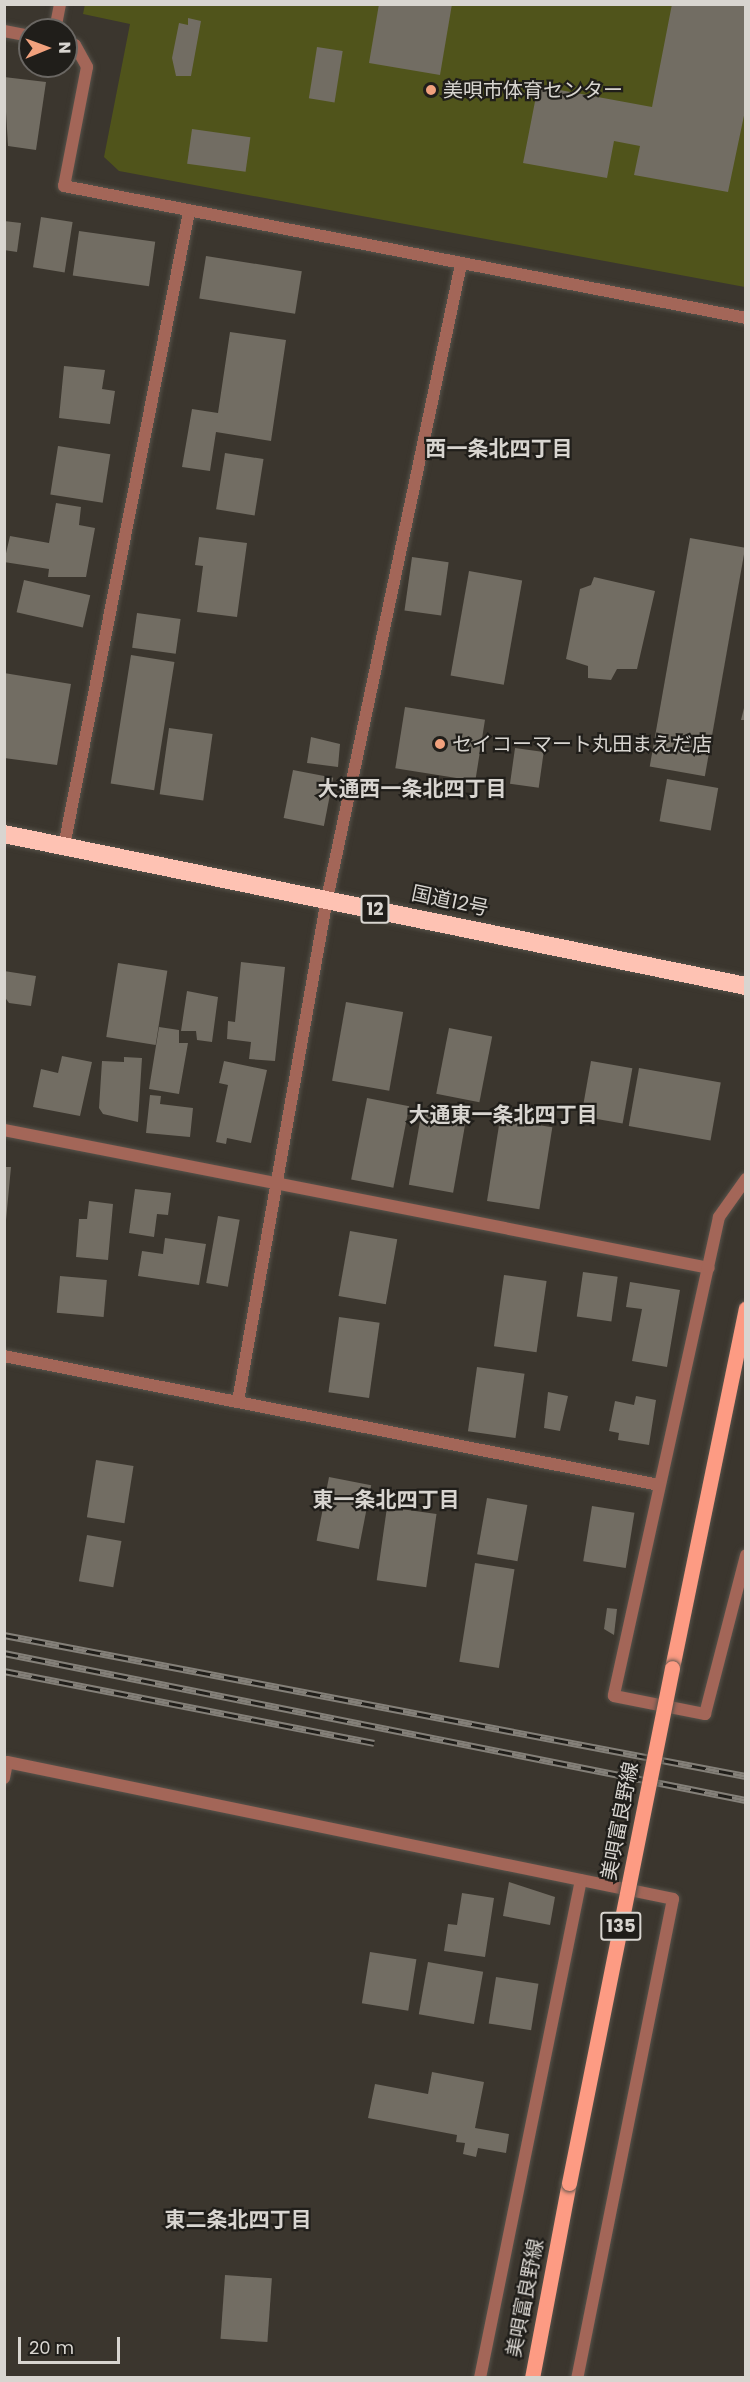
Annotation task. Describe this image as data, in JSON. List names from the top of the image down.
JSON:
{
  "streets": {
    "highway": ["国道12号", "12"],
    "main road": ["美唄富良野線", "135"]
  },
  "districts": [
    "西一条北四丁目",
    "大通西一条北四丁目",
    "大通東一条北四丁目",
    "東一条北四丁目",
    "東二条北四丁目"
  ],
  "places": ["美唄市体育センター", "セイコーマート丸田まえだ店"],
  "scale_bar": "20 m",
  "north": "right"
}
